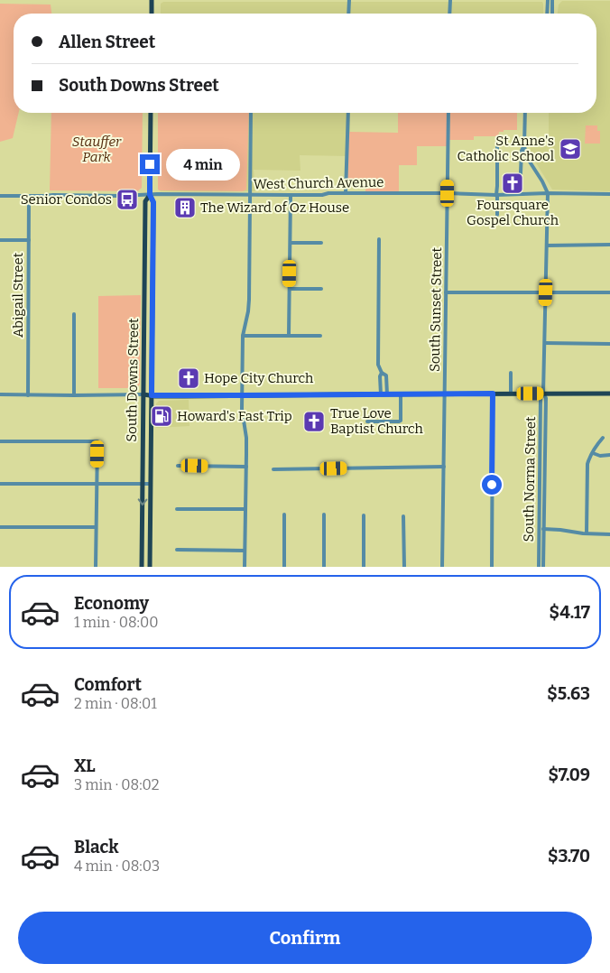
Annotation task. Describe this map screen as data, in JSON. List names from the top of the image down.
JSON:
{
  "streets": {
    "main road": ["South Downs Street"],
    "street": [
      "West Church Avenue",
      "Abigail Street",
      "South Sunset Street",
      "South Norma Street"
    ]
  },
  "crossings": [
    ["West Church Avenue", "Abigail Street"],
    ["West Church Avenue", "South Sunset Street"],
    ["West Church Avenue", "South Downs Street"],
    ["West Church Avenue", "South Norma Street"]
  ],
  "parks": ["Stauffer Park"],
  "places": {
    "school or university": ["St Anne's Catholic School"],
    "church": ["Foursquare Gospel Church", "Hope City Church", "True Love Baptist Church"],
    "bus stop": ["Senior Condos"],
    "building": ["The Wizard of Oz House"],
    "fuel station": ["Howard's Fast Trip"]
  },
  "page": {
    "banner": ["Allen Street", "South Downs Street"],
    "bubble": "4 min",
    "list": [
      {
        "name": "Economy",
        "note": "1 min · 08:00",
        "value": "$4.17"
      },
      {
        "name": "Comfort",
        "note": "2 min · 08:01",
        "value": "$5.63"
      },
      {
        "name": "XL",
        "note": "3 min · 08:02",
        "value": "$7.09"
      },
      {
        "name": "Black",
        "note": "4 min · 08:03",
        "value": "$3.70"
      }
    ],
    "buttons": "Confirm"
  }
}
